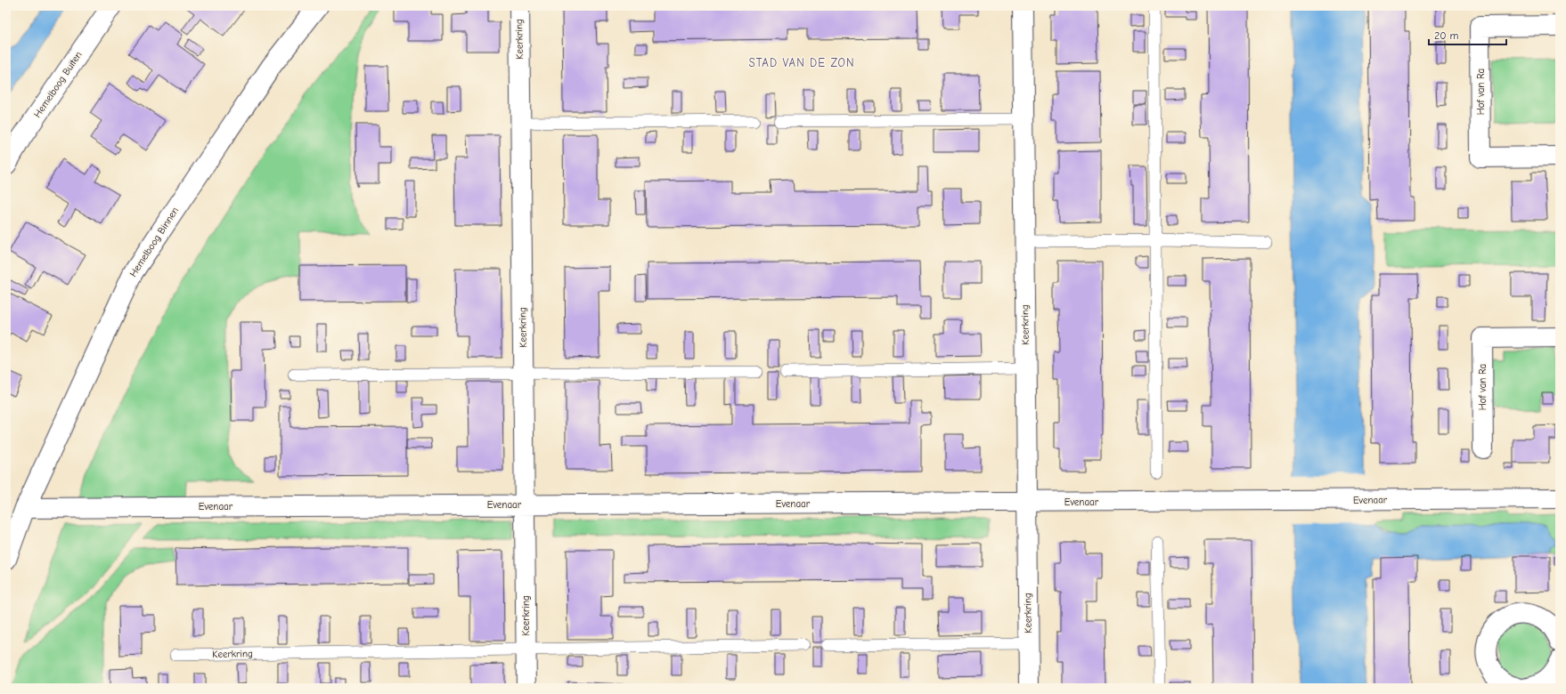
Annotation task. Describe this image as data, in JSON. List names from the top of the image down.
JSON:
{
  "streets": {
    "street": [
      "Keerkring",
      "Hemelboog Buiten",
      "Hof van Ra",
      "Hemelboog Binnen",
      "Evenaar"
    ]
  },
  "crossings": [
    ["Keerkring", "Evenaar"],
    ["Hemelboog Binnen", "Evenaar"]
  ],
  "districts": ["STAD VAN DE ZON"],
  "scale_bar": "20 m"
}
